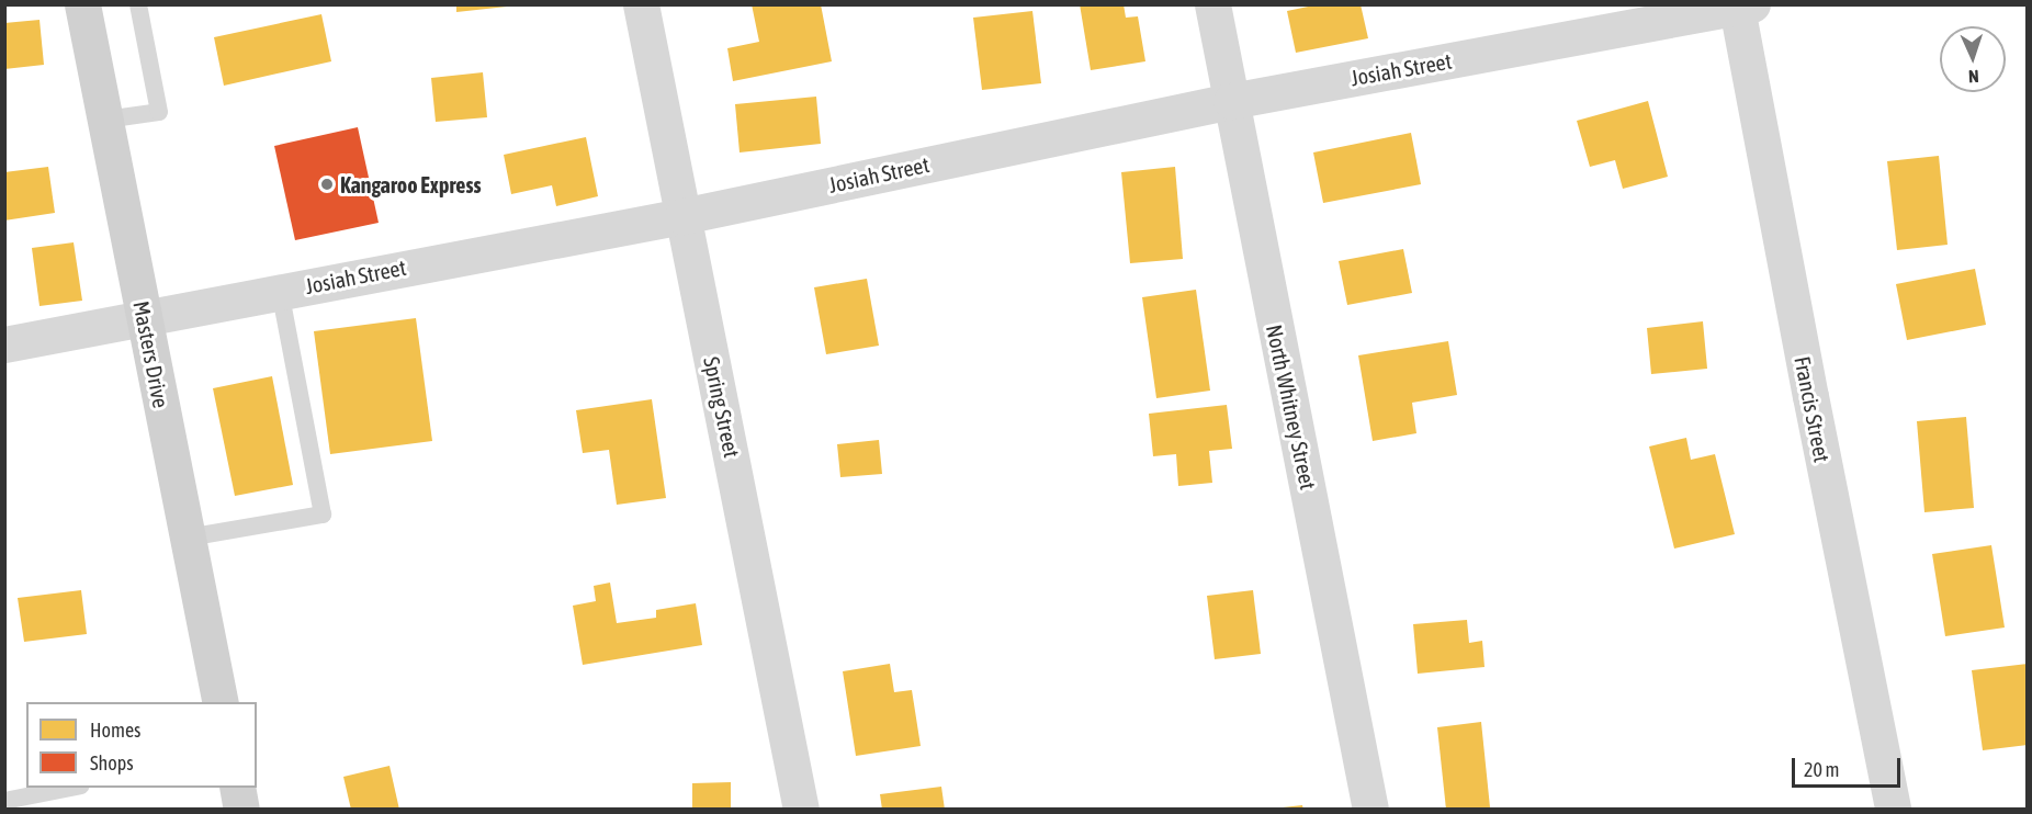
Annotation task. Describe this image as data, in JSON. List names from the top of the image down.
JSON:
{
  "streets": {
    "street": [
      "Josiah Street",
      "Masters Drive",
      "Spring Street",
      "North Whitney Street",
      "Francis Street"
    ]
  },
  "crossings": [
    ["Josiah Street", "Masters Drive"],
    ["Josiah Street", "Spring Street"],
    ["Josiah Street", "North Whitney Street"],
    ["Josiah Street", "Francis Street"]
  ],
  "places": ["Kangaroo Express"],
  "legend": ["Homes", "Shops"],
  "scale_bar": "20 m",
  "north": "bottom"
}
